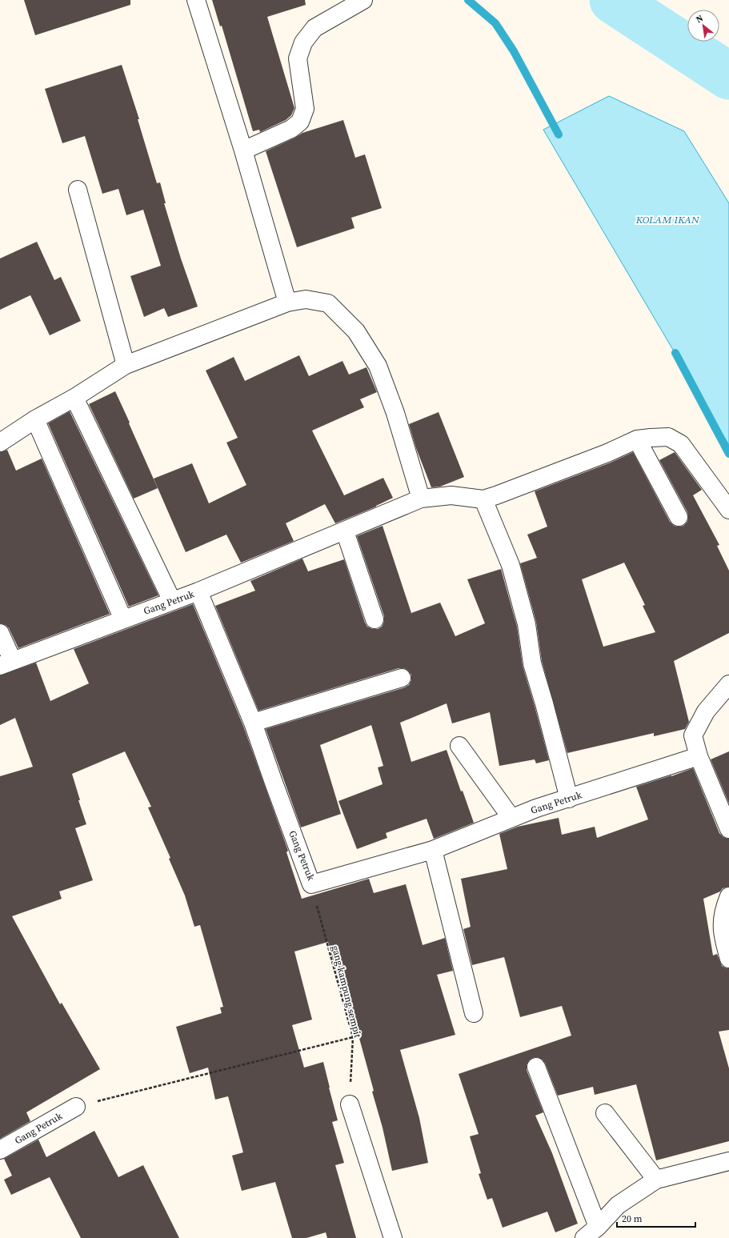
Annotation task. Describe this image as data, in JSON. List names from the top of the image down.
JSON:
{
  "streets": {
    "street": ["Gang Petruk"],
    "path": ["gang kampung sempit"]
  },
  "crossings": [
    ["Gang Petruk", "gang kampung sempit"]
  ],
  "water": ["KOLAM IKAN"],
  "scale_bar": "20 m",
  "north": "top left"
}
